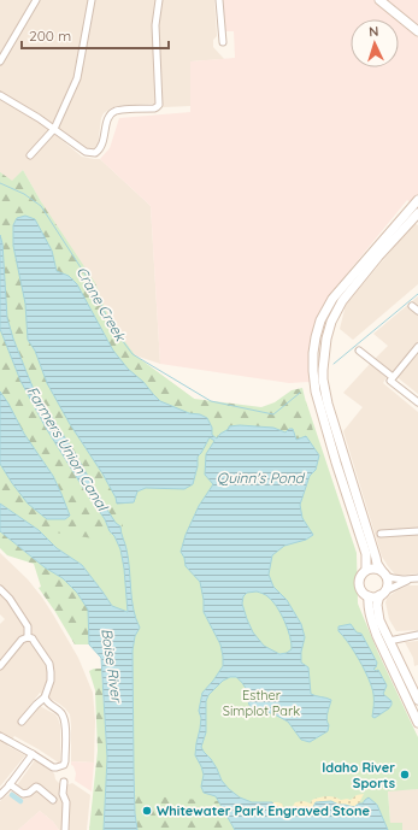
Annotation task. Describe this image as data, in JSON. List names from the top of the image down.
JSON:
{
  "water": [
    "Crane Creek",
    "Farmers Union Canal",
    "Quinn's Pond",
    "Boise River"
  ],
  "parks": ["Esther Simplot Park"],
  "places": ["Idaho River Sports", "Whitewater Park Engraved Stone"],
  "scale_bar": "200 m",
  "north": "top"
}
